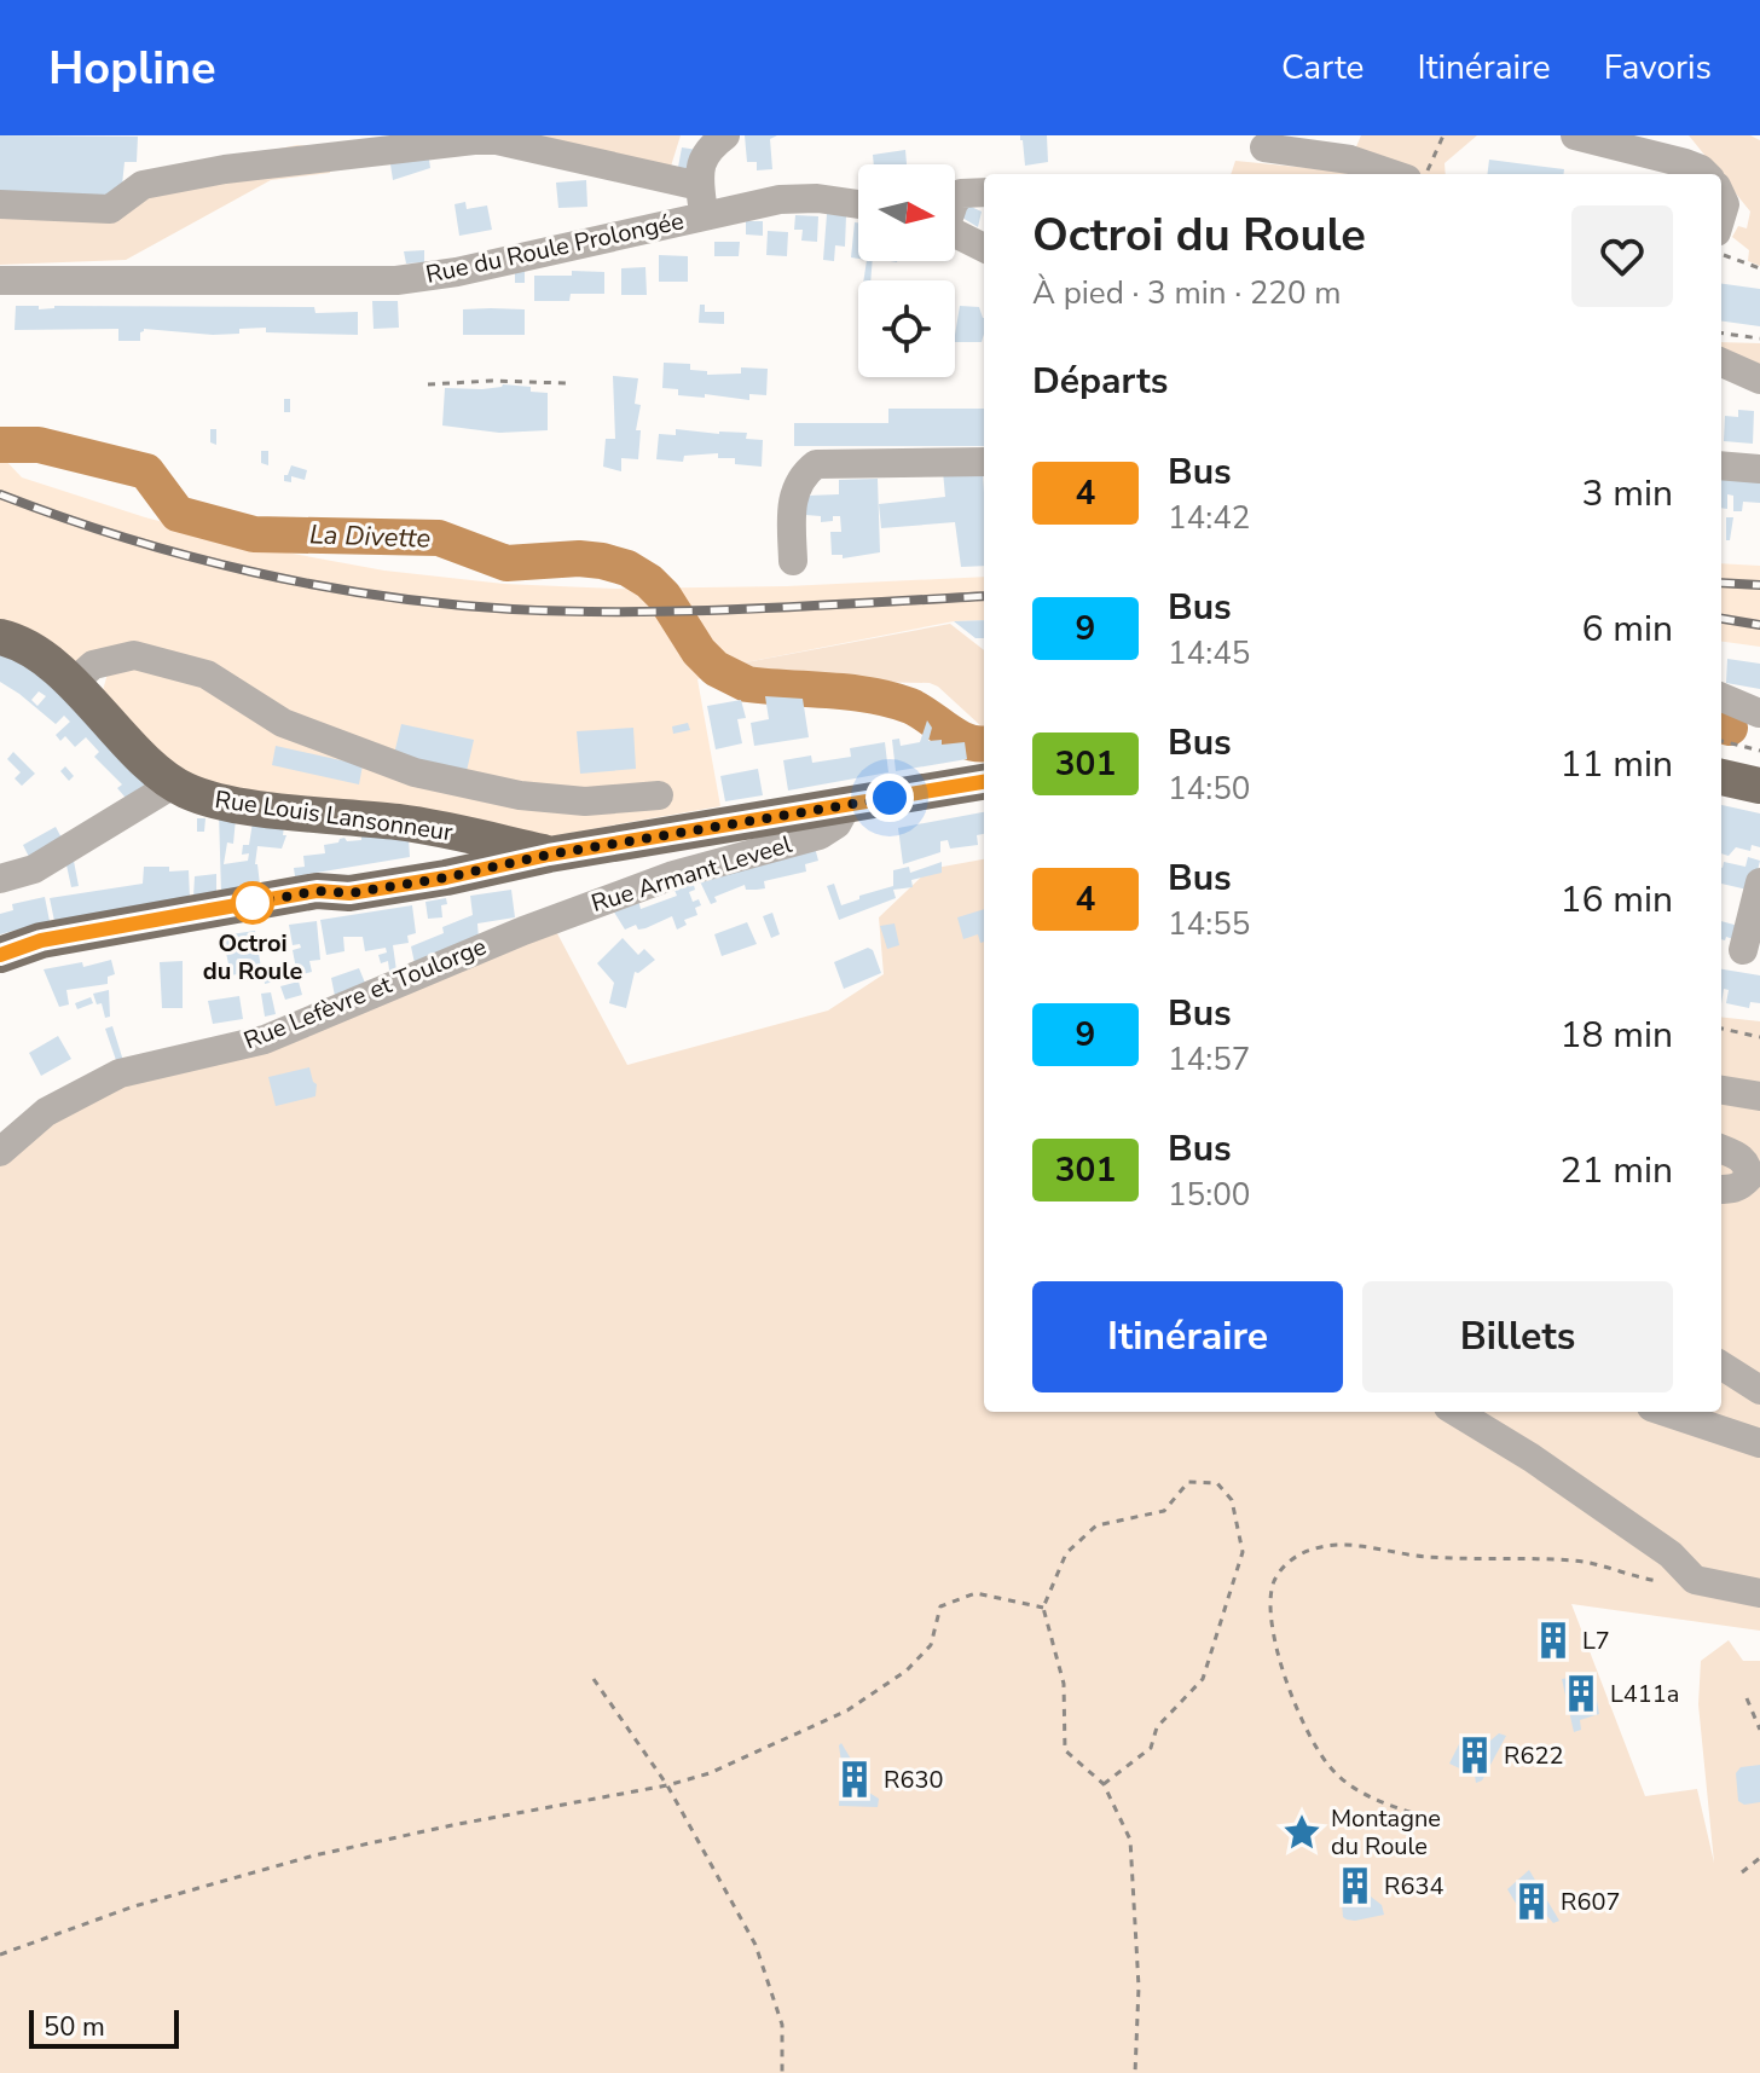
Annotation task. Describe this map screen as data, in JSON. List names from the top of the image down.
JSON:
{
  "streets": {
    "main road": ["Rue Louis Lansonneur"],
    "street": ["Rue du Roule Prolongée", "Rue Armant Leveel", "Rue Lefèvre et Toulorge"]
  },
  "crossings": [
    ["Rue Armant Leveel", "Rue Lefèvre et Toulorge"]
  ],
  "water": ["La Divette"],
  "places": {
    "other": ["Octroi du Roule"],
    "building": [
      "L7",
      "L411a",
      "R622",
      "R630",
      "R634",
      "R607"
    ],
    "place": ["Montagne du Roule"]
  },
  "lines": ["bus line 4"],
  "scale_bar": "50 m",
  "north": "right",
  "page": {
    "header": "Hopline",
    "nav": ["Carte", "Itinéraire", "Favoris"],
    "heading": [
      ["Octroi du Roule", "À pied · 3 min · 220 m"],
      "Départs"
    ],
    "list": [
      {
        "mark": "4",
        "name": "Bus",
        "note": "14:42",
        "value": "3 min"
      },
      {
        "mark": "9",
        "name": "Bus",
        "note": "14:45",
        "value": "6 min"
      },
      {
        "mark": "301",
        "name": "Bus",
        "note": "14:50",
        "value": "11 min"
      },
      {
        "mark": "4",
        "name": "Bus",
        "note": "14:55",
        "value": "16 min"
      },
      {
        "mark": "9",
        "name": "Bus",
        "note": "14:57",
        "value": "18 min"
      },
      {
        "mark": "301",
        "name": "Bus",
        "note": "15:00",
        "value": "21 min"
      }
    ],
    "buttons": ["Itinéraire", "Billets"],
    "scale": "50 m"
  }
}
